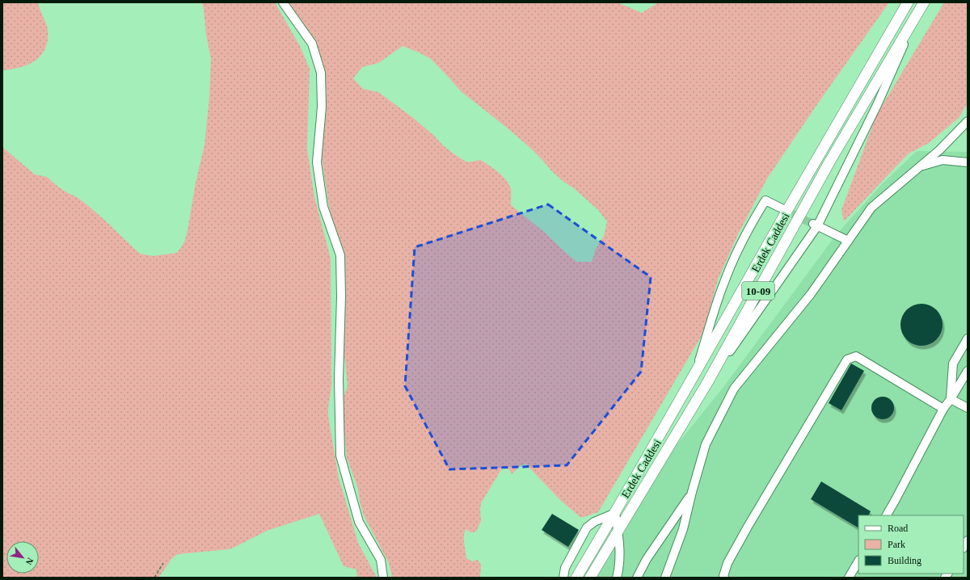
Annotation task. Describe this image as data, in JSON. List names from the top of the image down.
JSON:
{
  "streets": {
    "main road": ["Erdek Caddesi", "10-09"]
  },
  "legend": ["Road", "Park", "Building"],
  "north": "bottom right"
}
